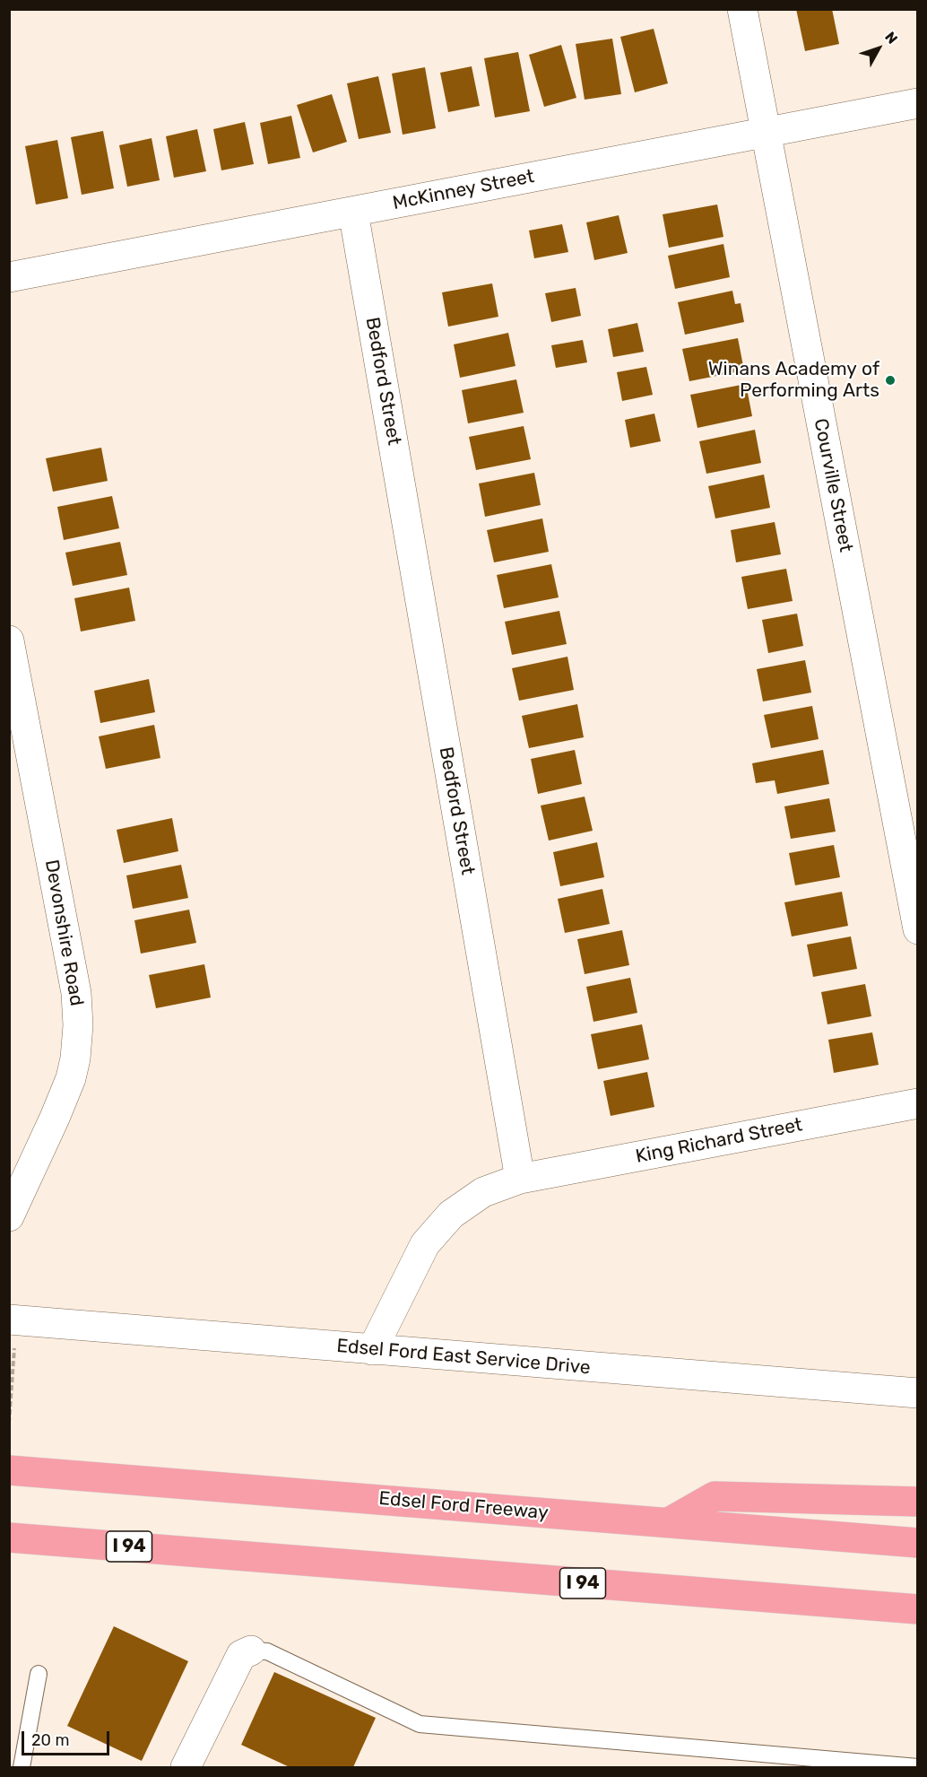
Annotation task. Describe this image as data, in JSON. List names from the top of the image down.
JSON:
{
  "streets": {
    "highway": ["Edsel Ford Freeway", "I 94"],
    "street": [
      "McKinney Street",
      "Bedford Street",
      "Courville Street",
      "Devonshire Road",
      "King Richard Street",
      "Edsel Ford East Service Drive"
    ]
  },
  "crossings": [
    ["McKinney Street", "Bedford Street"],
    ["McKinney Street", "Courville Street"],
    ["Bedford Street", "King Richard Street"]
  ],
  "places": ["Winans Academy of Performing Arts"],
  "scale_bar": "20 m",
  "north": "top right"
}
